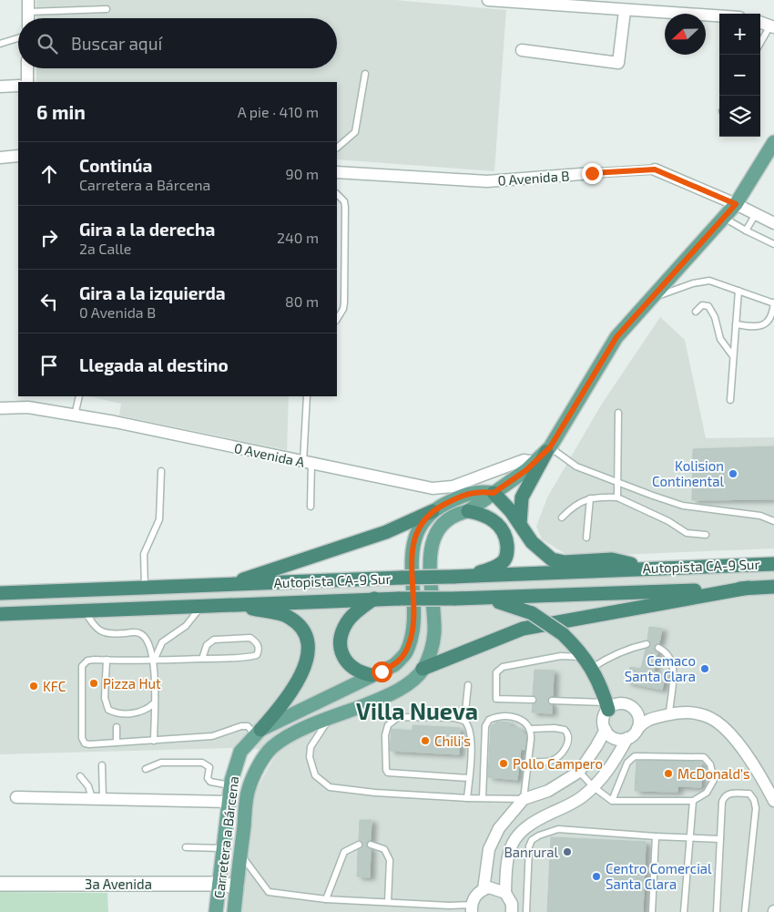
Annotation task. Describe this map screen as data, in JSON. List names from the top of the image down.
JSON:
{
  "streets": {
    "highway": ["Autopista CA-9 Sur"],
    "main road": ["Carretera a Bárcena"],
    "street": ["0 Avenida B", "0 Avenida A", "3a Avenida"]
  },
  "crossings": [
    ["0 Avenida B", "Carretera a Bárcena"],
    ["0 Avenida A", "Carretera a Bárcena"],
    ["Carretera a Bárcena", "3a Avenida"]
  ],
  "districts": ["Villa Nueva"],
  "places": [
    "Kolision Continental",
    "Cemaco Santa Clara",
    "Pizza Hut",
    "KFC",
    "Chili's",
    "Pollo Campero",
    "McDonald's",
    "Banrural",
    "Centro Comercial Santa Clara"
  ],
  "north": "left",
  "page": {
    "map_buttons": ["+", "−"],
    "search": "Buscar aquí",
    "heading": ["6 min", "A pie · 410 m"],
    "list": [
      ["Continúa", "Carretera a Bárcena", "90 m"],
      ["Gira a la derecha", "2a Calle", "240 m"],
      ["Gira a la izquierda", "0 Avenida B", "80 m"],
      "Llegada al destino"
    ]
  }
}
